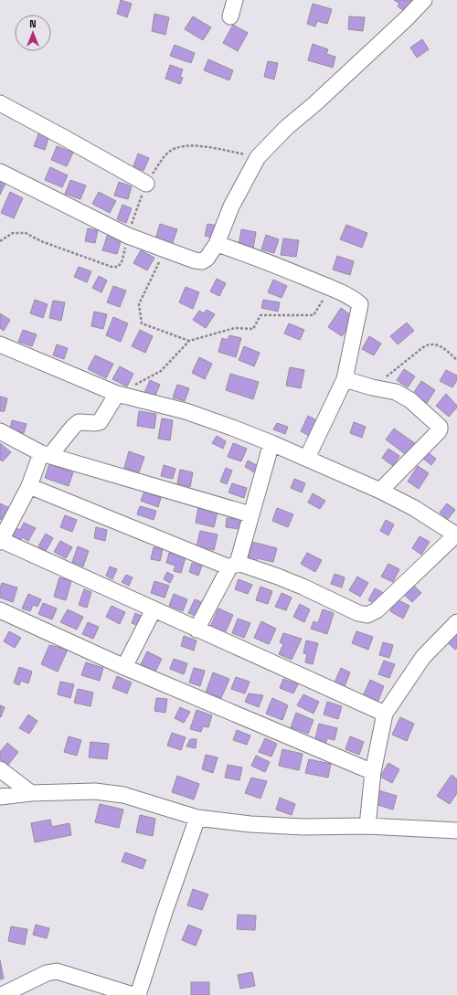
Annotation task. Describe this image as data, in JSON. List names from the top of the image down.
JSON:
{
  "north": "top"
}
